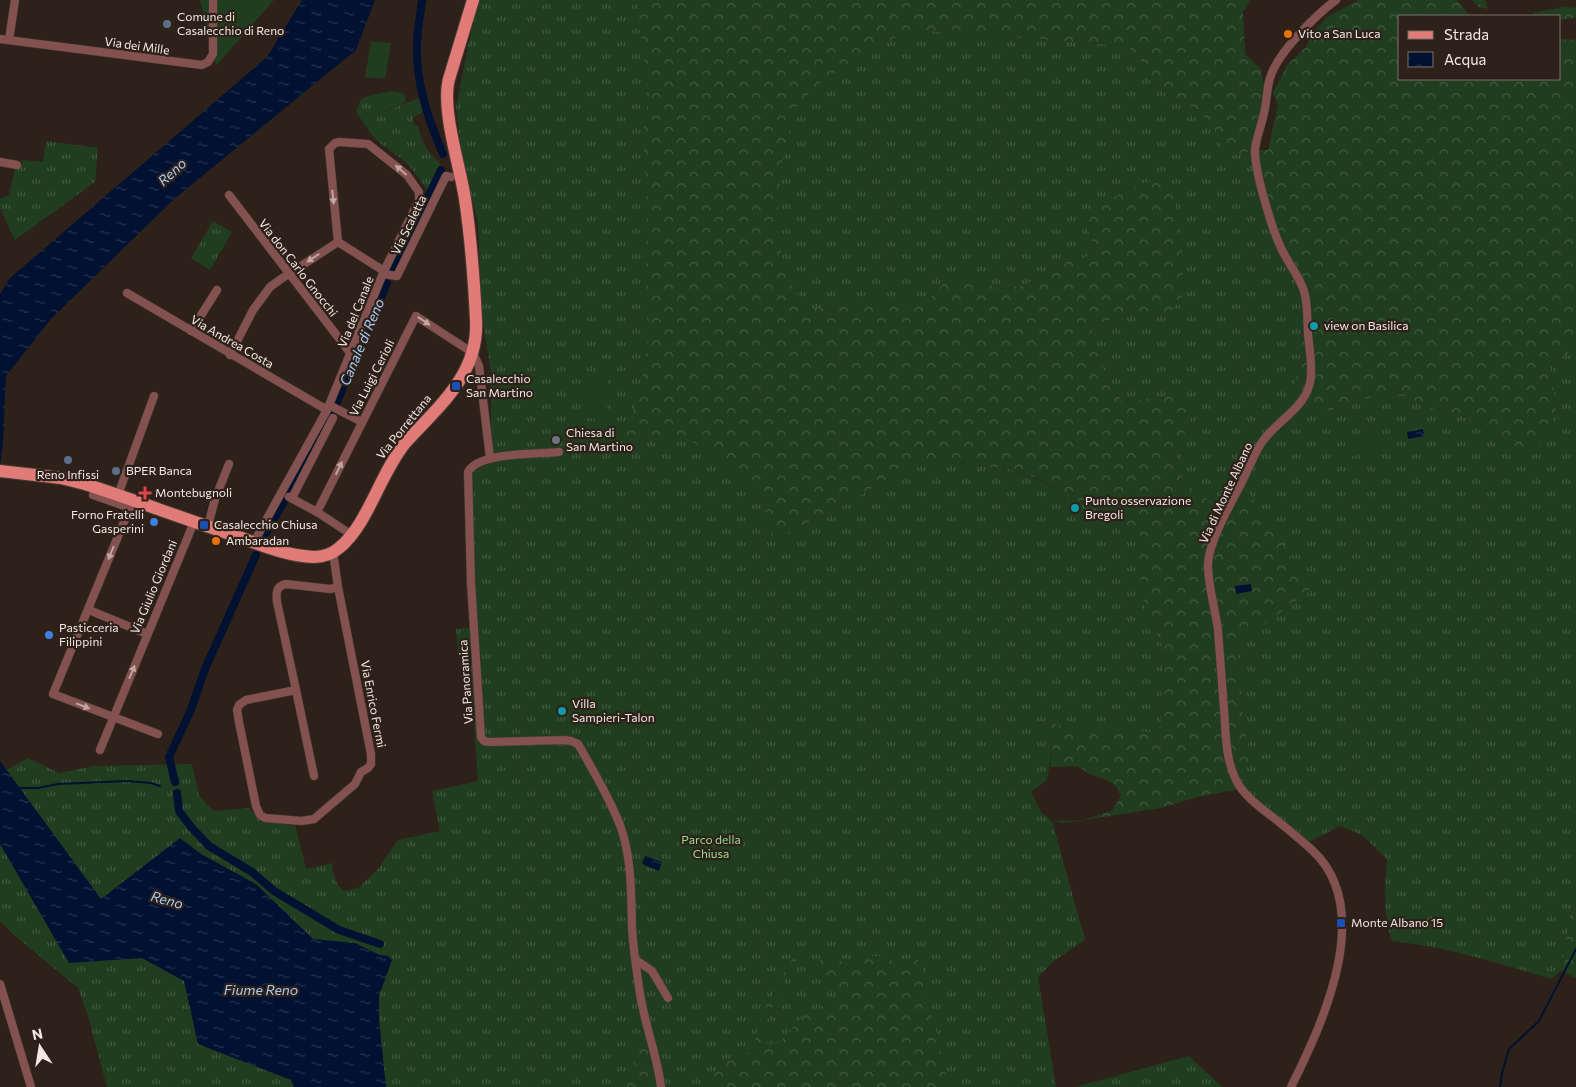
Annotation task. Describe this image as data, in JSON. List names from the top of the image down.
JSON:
{
  "streets": {
    "main road": ["Via Porrettana"],
    "street": [
      "Via dei Mille",
      "Via Scaletta",
      "Via don Carlo Gnocchi",
      "Via del Canale",
      "Via Andrea Costa",
      "Via Luigi Cerioli",
      "Via di Monte Albano",
      "Via Giulio Giordani",
      "Via Panoramica",
      "Via Enrico Fermi"
    ]
  },
  "crossings": [
    ["Via Scaletta", "Via del Canale"],
    ["Via don Carlo Gnocchi", "Via del Canale"],
    ["Via del Canale", "Via Andrea Costa"],
    ["Via Andrea Costa", "Via Luigi Cerioli"],
    ["Via Luigi Cerioli", "Via Porrettana"]
  ],
  "one_way": ["Via Giulio Giordani"],
  "water": ["Reno", "Canale di Reno", "Fiume Reno"],
  "parks": ["Parco della Chiusa"],
  "places": {
    "other": [
      "Comune di Casalecchio di Reno",
      "Vito a San Luca",
      "view on Basilica",
      "Chiesa di San Martino",
      "Reno Infissi",
      "BPER Banca",
      "Punto osservazione Bregoli",
      "Forno Fratelli Gasperini",
      "Ambaradan",
      "Pasticceria Filippini",
      "Villa Sampieri-Talon"
    ],
    "transit": ["Casalecchio San Martino", "Casalecchio Chiusa", "Monte Albano 15"],
    "health": ["Montebugnoli"]
  },
  "legend": ["Strada", "Acqua"],
  "north": "top"
}
